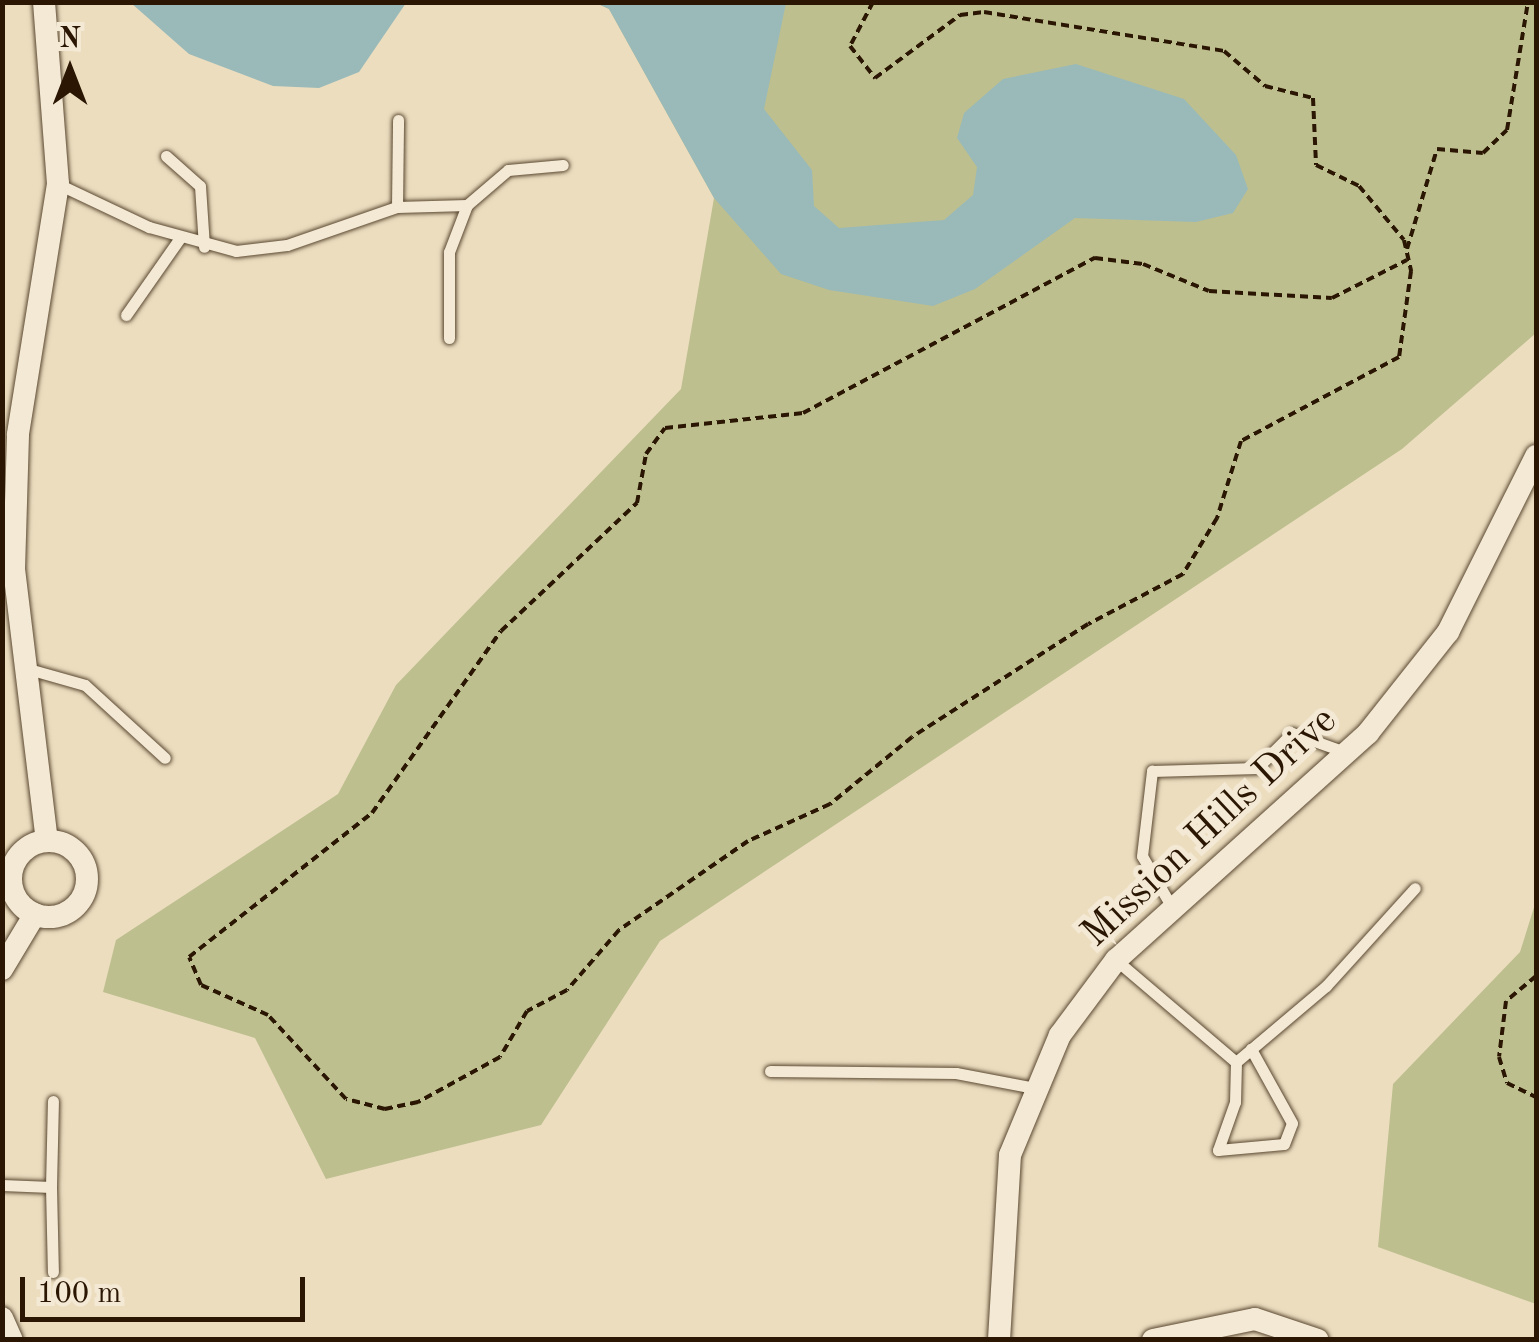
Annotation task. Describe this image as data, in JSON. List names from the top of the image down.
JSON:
{
  "streets": {
    "street": ["Mission Hills Drive"]
  },
  "scale_bar": "100 m",
  "north": "top"
}
